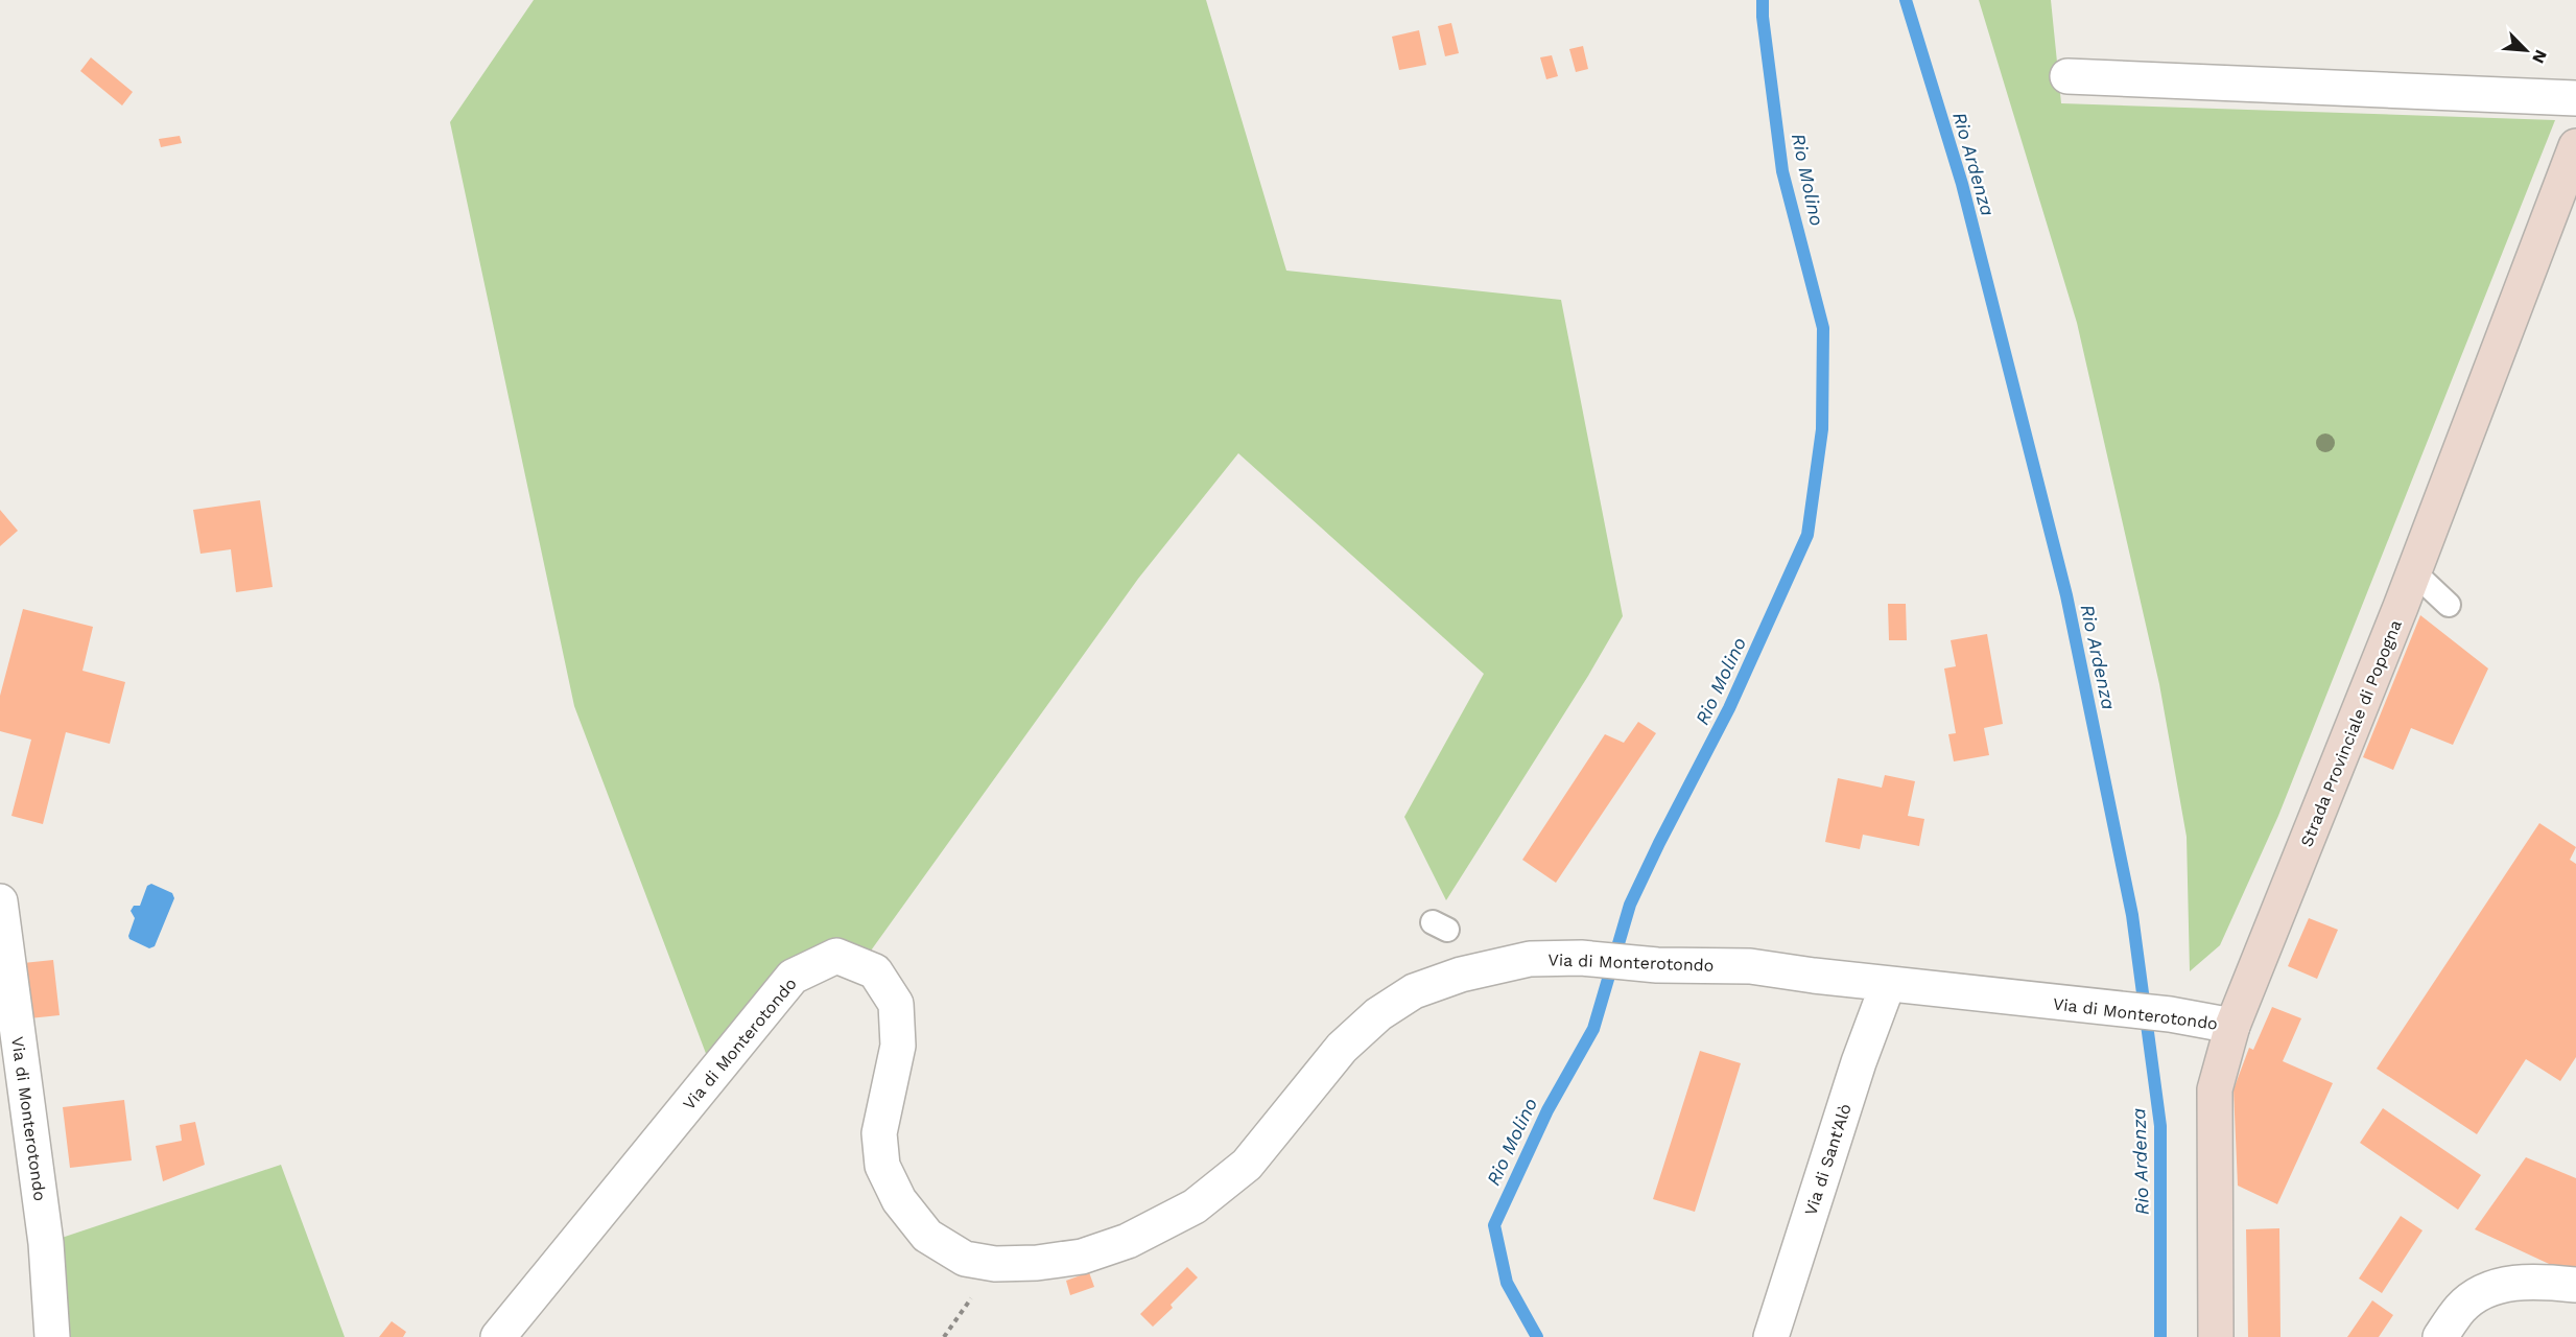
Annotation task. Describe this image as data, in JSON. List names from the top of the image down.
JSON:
{
  "streets": {
    "main road": ["Strada Provinciale di Popogna"],
    "street": ["Via di Monterotondo", "Via di Sant'Alò"]
  },
  "crossings": [
    ["Strada Provinciale di Popogna", "Via di Monterotondo"],
    ["Via di Monterotondo", "Via di Sant'Alò"]
  ],
  "water": ["Rio Ardenza", "Rio Molino"],
  "north": "bottom right"
}
